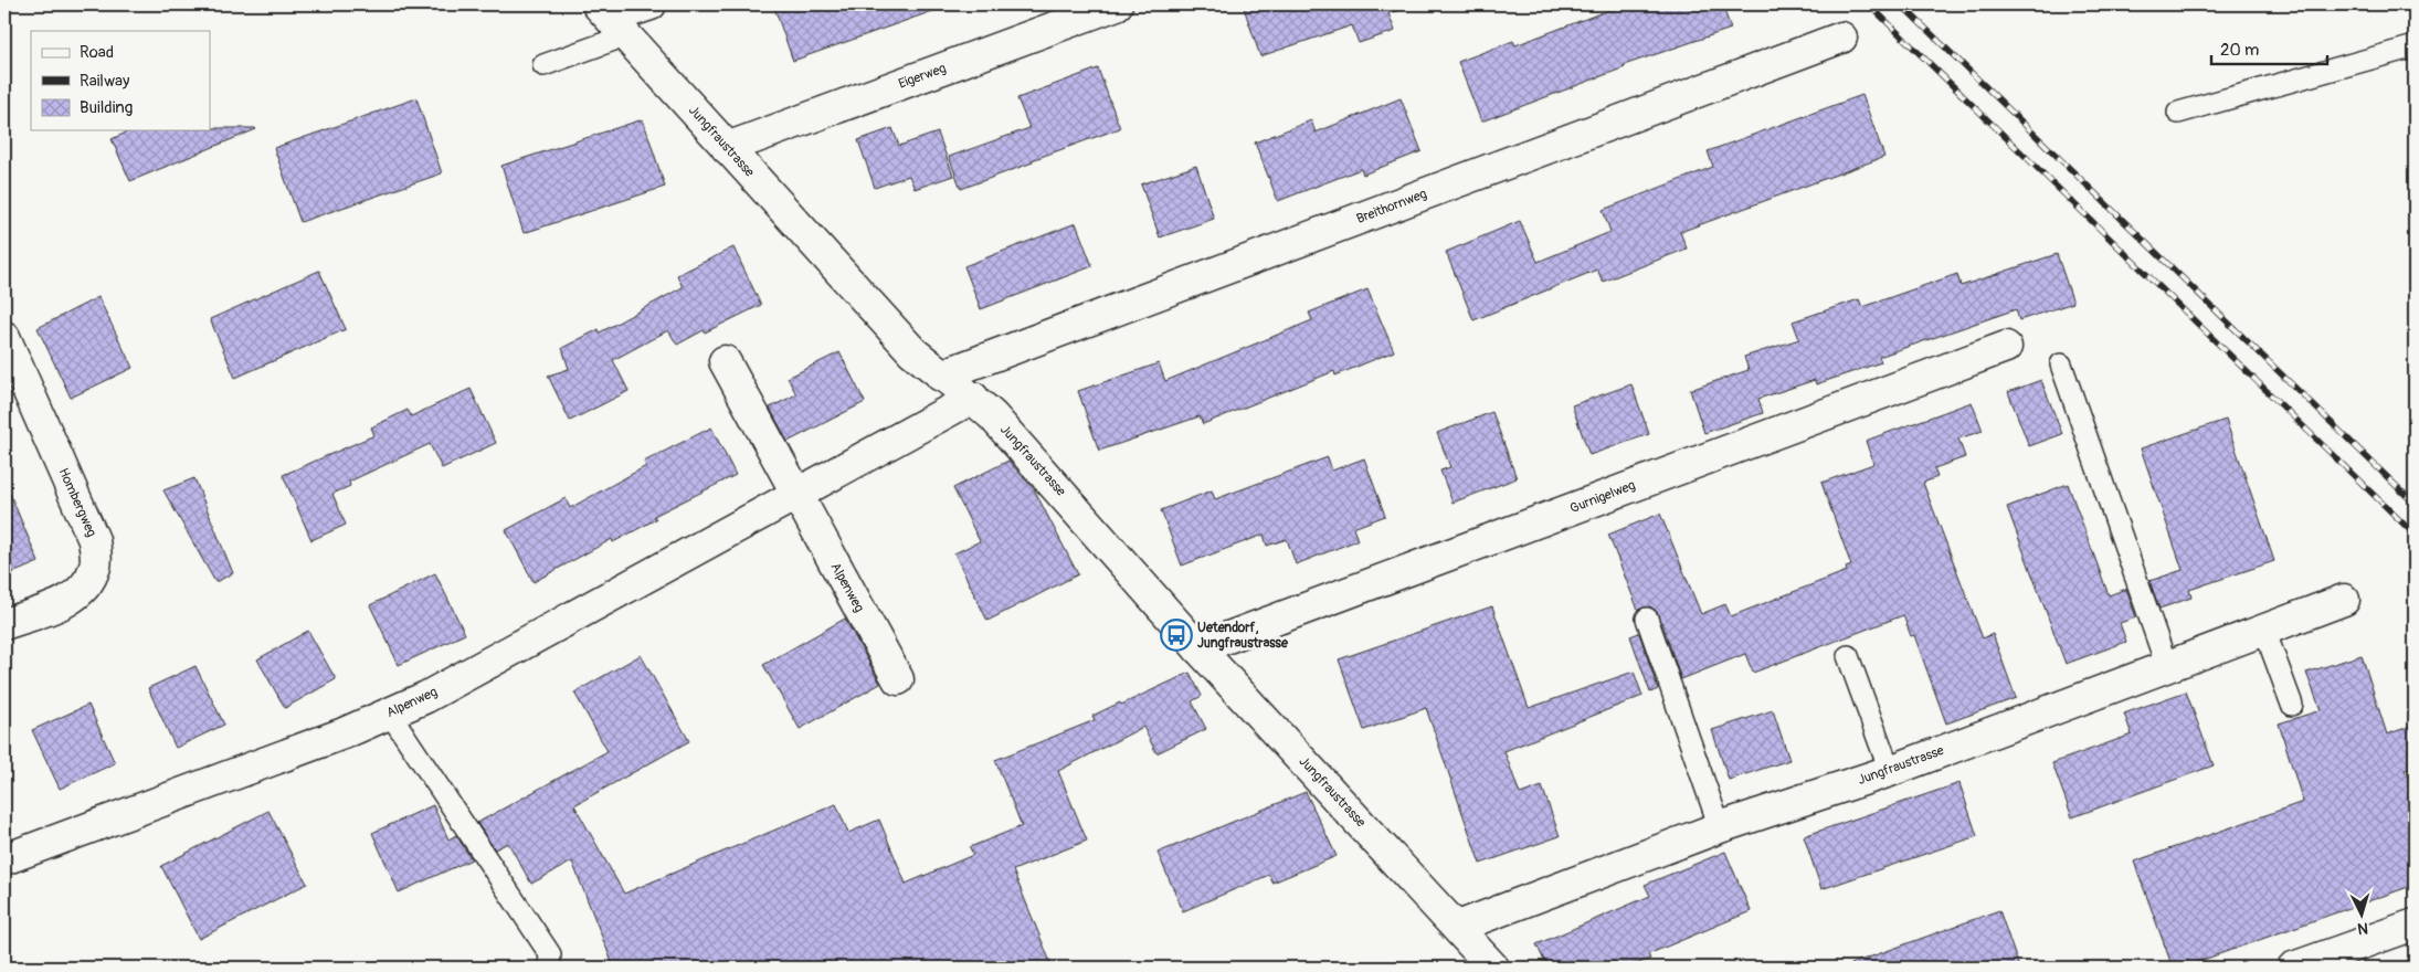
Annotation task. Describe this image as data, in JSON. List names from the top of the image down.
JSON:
{
  "streets": {
    "street": [
      "Eigerweg",
      "Jungfraustrasse",
      "Breithornweg",
      "Gurnigelweg",
      "Hombergweg",
      "Alpenweg"
    ]
  },
  "crossings": [
    ["Eigerweg", "Jungfraustrasse"],
    ["Jungfraustrasse", "Breithornweg"],
    ["Jungfraustrasse", "Gurnigelweg"],
    ["Jungfraustrasse", "Alpenweg"]
  ],
  "places": {
    "bus stop": ["Uetendorf, Jungfraustrasse"]
  },
  "legend": ["Road", "Railway", "Building"],
  "scale_bar": "20 m",
  "north": "bottom"
}
